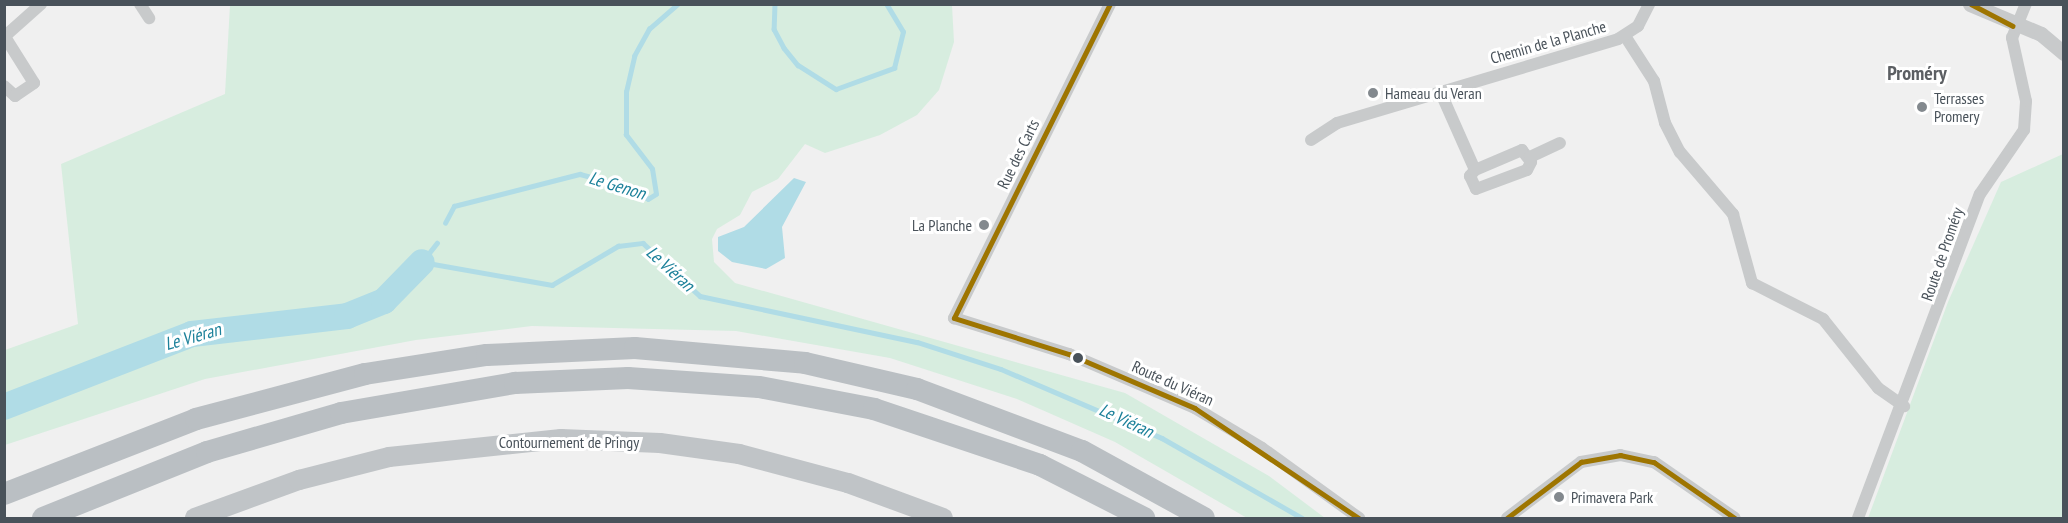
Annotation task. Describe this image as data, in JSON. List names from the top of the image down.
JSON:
{
  "streets": {
    "highway": ["Contournement de Pringy"],
    "street": [
      "Chemin de la Planche",
      "Rue des Carts",
      "Route de Proméry",
      "Route du Viéran"
    ]
  },
  "crossings": [
    ["Rue des Carts", "Route du Viéran"]
  ],
  "districts": ["Proméry"],
  "water": ["Le Genon", "Le Viéran"],
  "places": [
    "Hameau du Veran",
    "Terrasses Promery",
    "La Planche",
    "Primavera Park"
  ]
}
